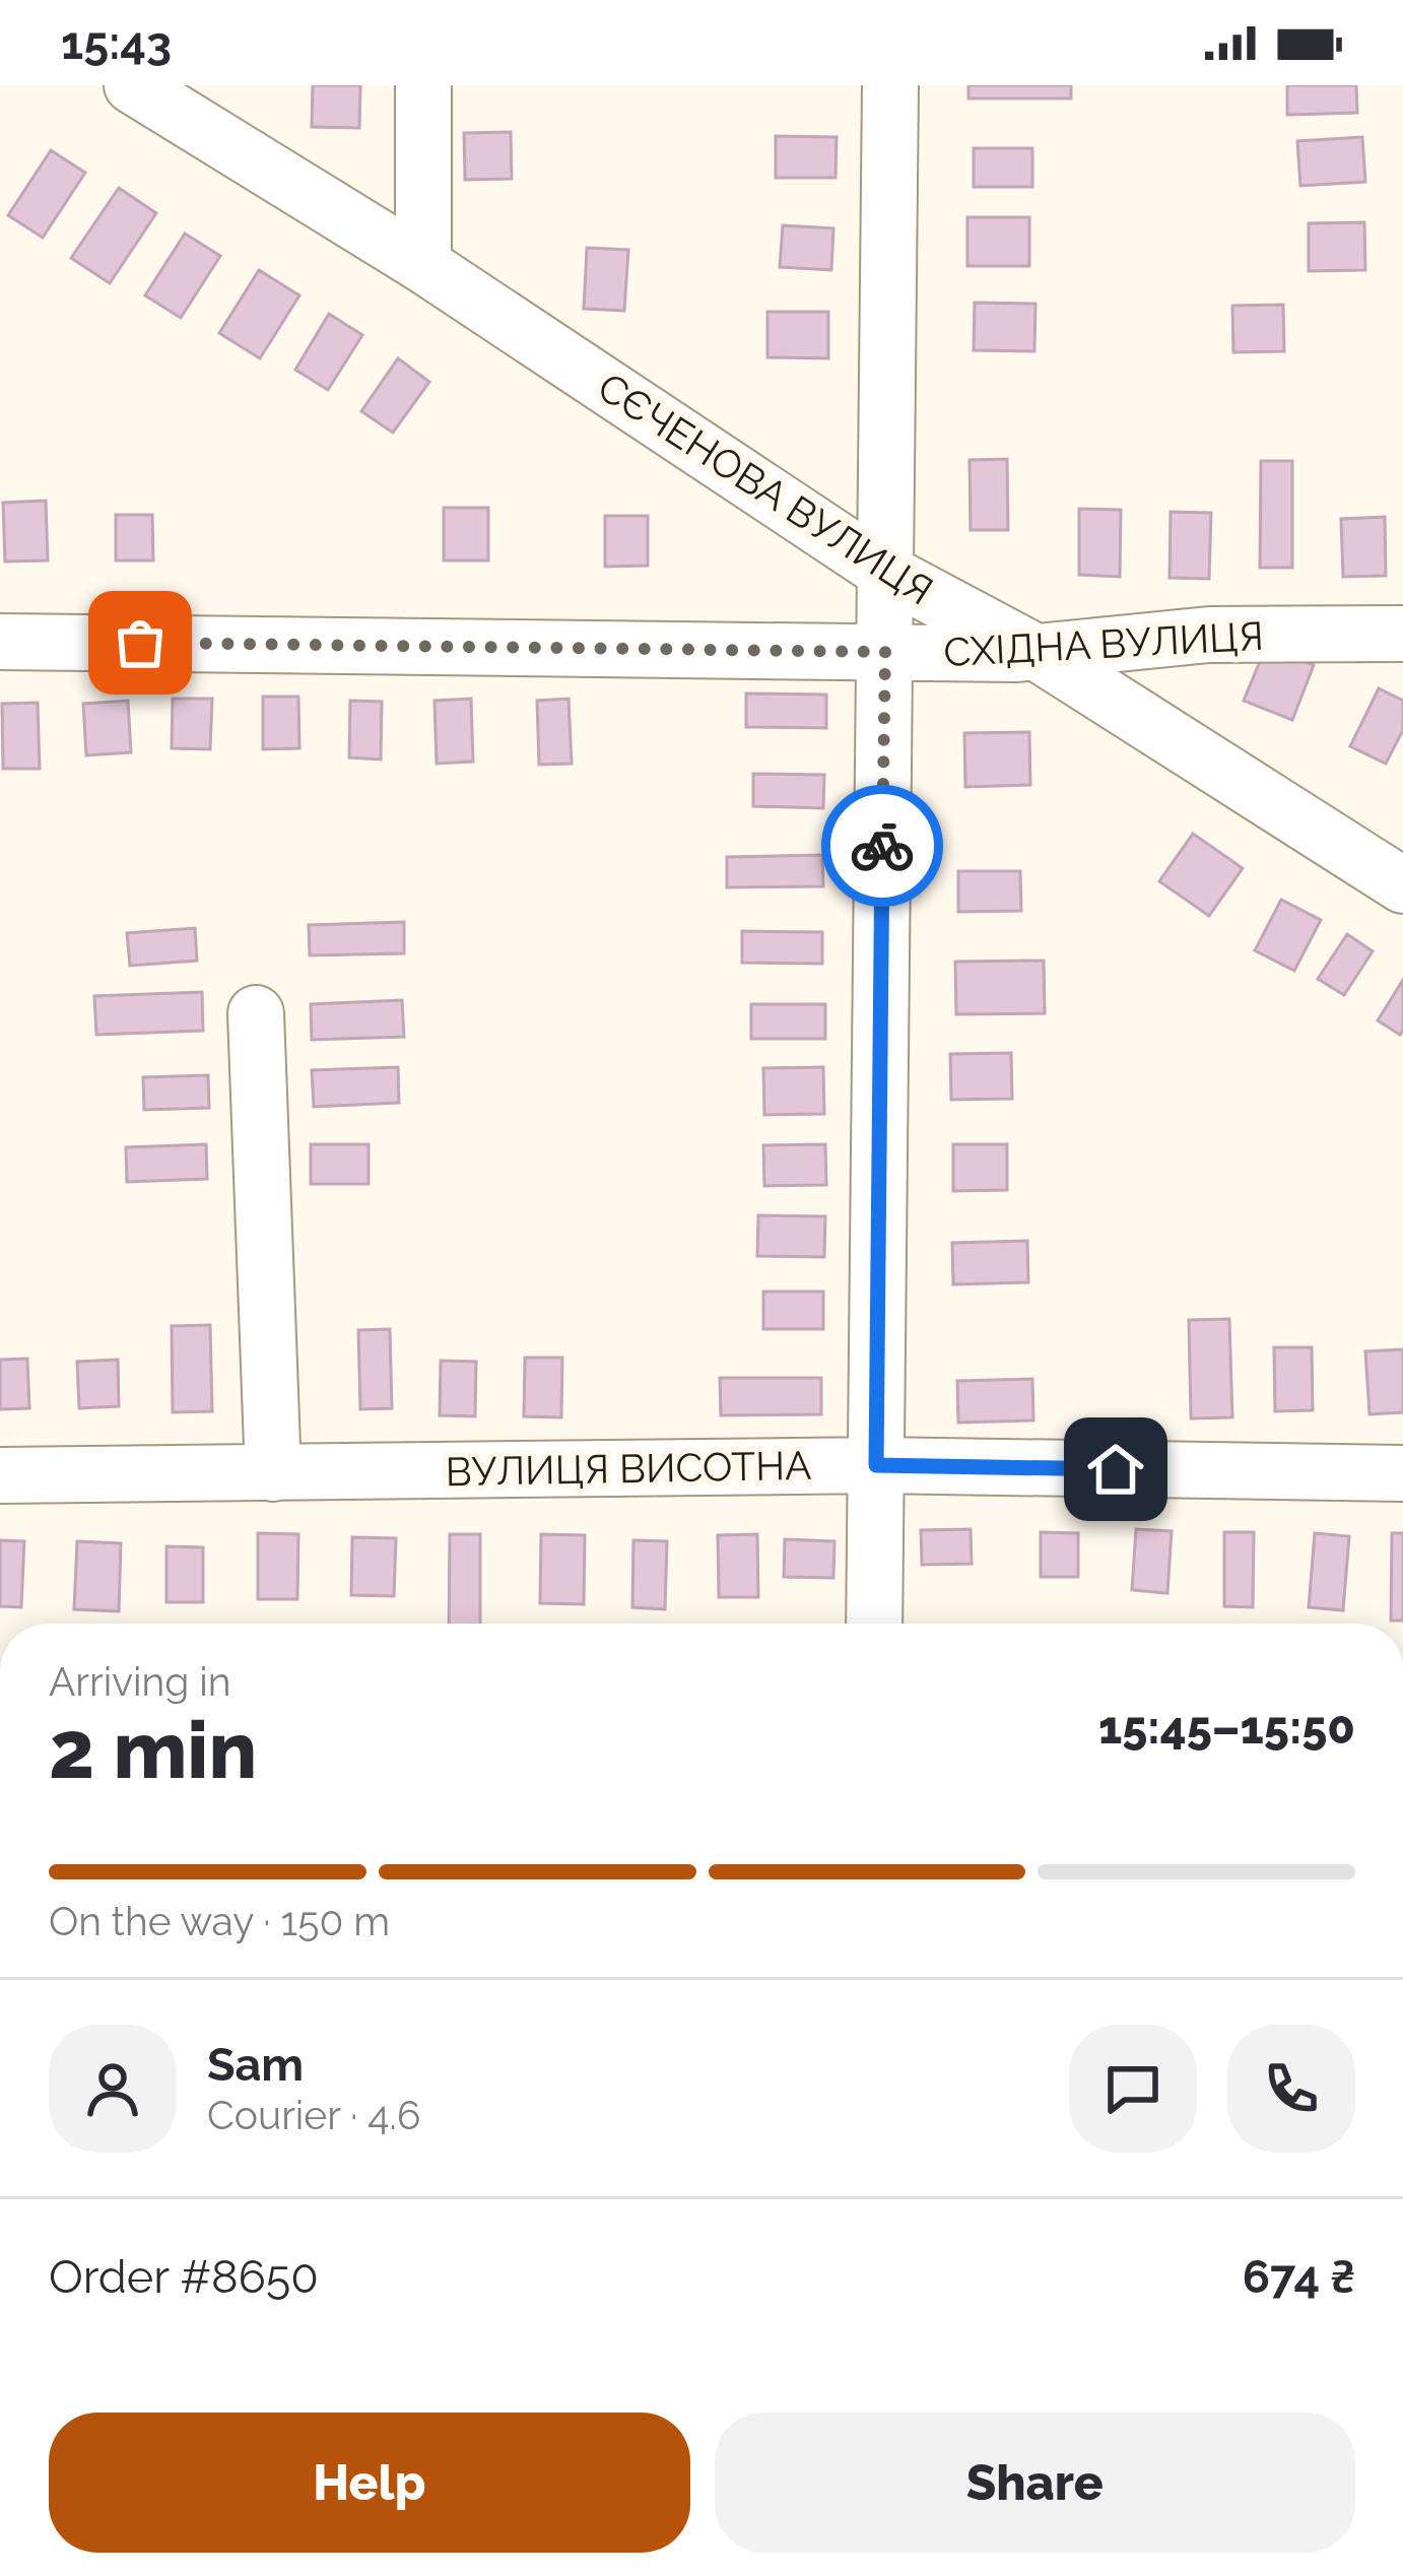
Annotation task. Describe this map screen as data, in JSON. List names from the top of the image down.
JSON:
{
  "streets": {
    "street": ["СЄЧЕНОВА ВУЛИЦЯ", "СХІДНА ВУЛИЦЯ", "ВУЛИЦЯ ВИСОТНА"]
  },
  "crossings": [
    ["СЄЧЕНОВА ВУЛИЦЯ", "СХІДНА ВУЛИЦЯ"]
  ],
  "page": {
    "status": "15:43",
    "heading": ["2 min", "Arriving in", "15:45–15:50"],
    "panel": [
      "Sam",
      "Courier · 4.6",
      "Order #8650",
      "674 ₴"
    ],
    "bar": "On the way · 150 m",
    "buttons": ["Help", "Share"]
  }
}
